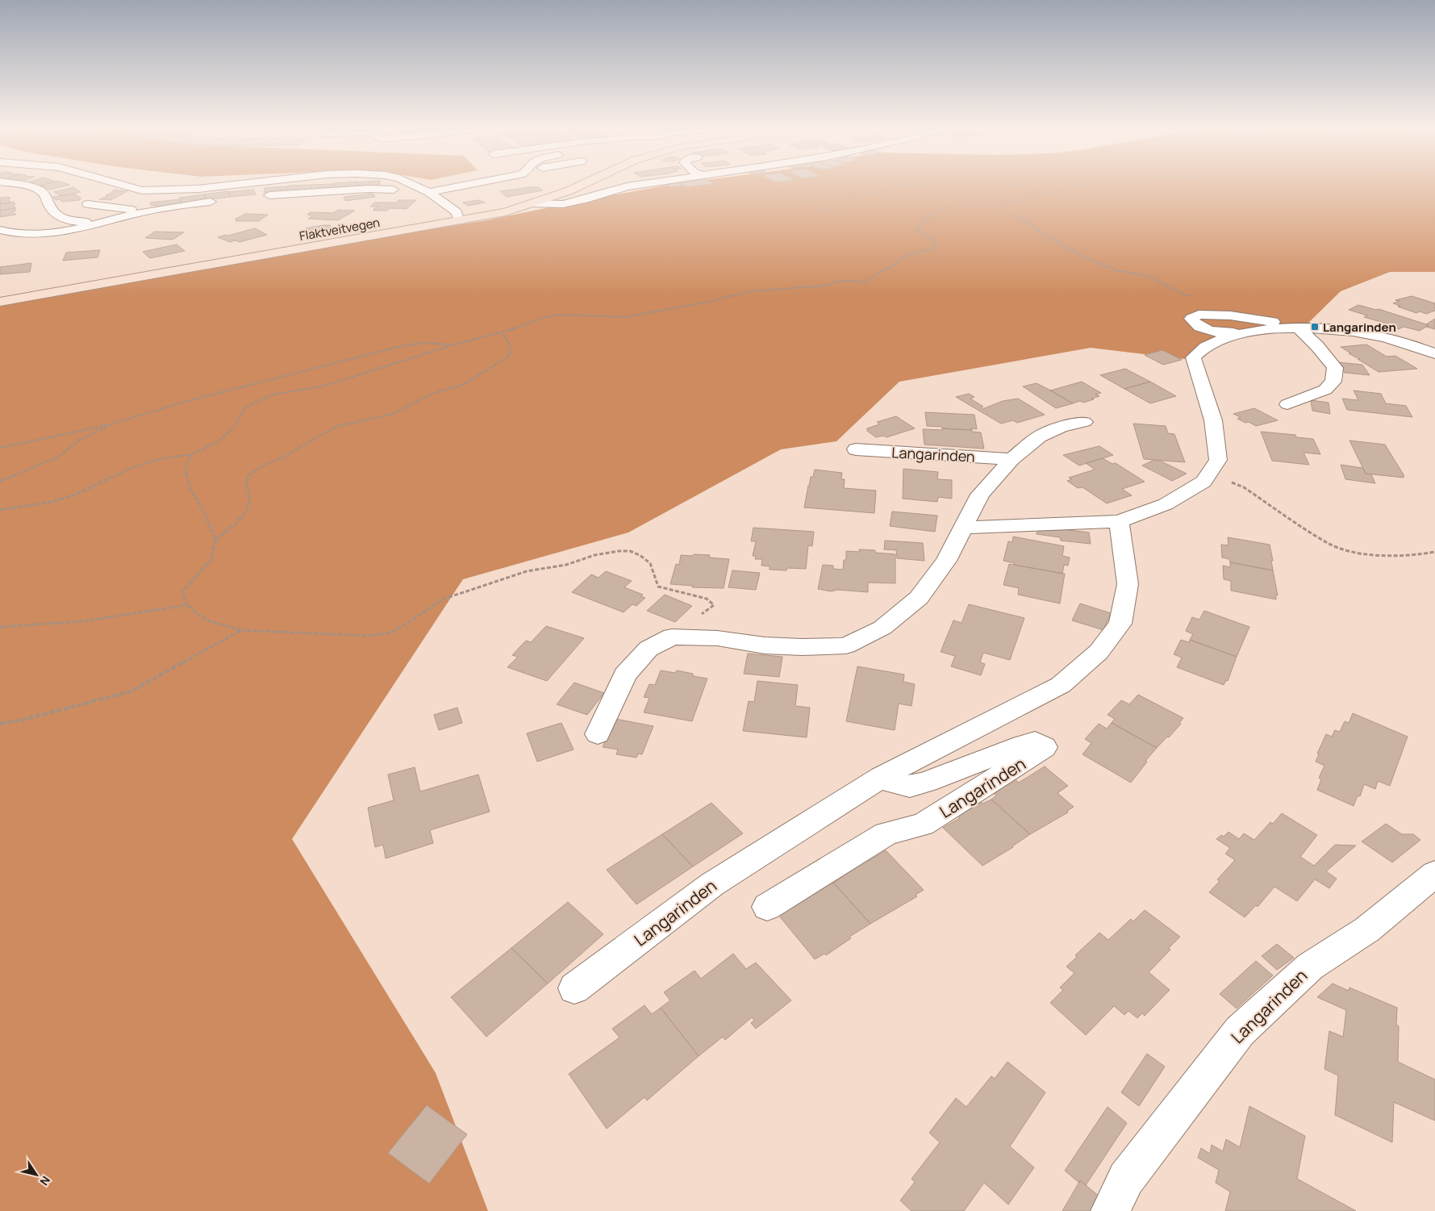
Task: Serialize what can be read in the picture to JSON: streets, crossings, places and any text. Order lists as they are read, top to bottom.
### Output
{
  "streets": {
    "main road": ["Flaktveitvegen"],
    "street": ["Langarinden"]
  },
  "places": {
    "transit": ["Langarinden"]
  },
  "north": "bottom right"
}
